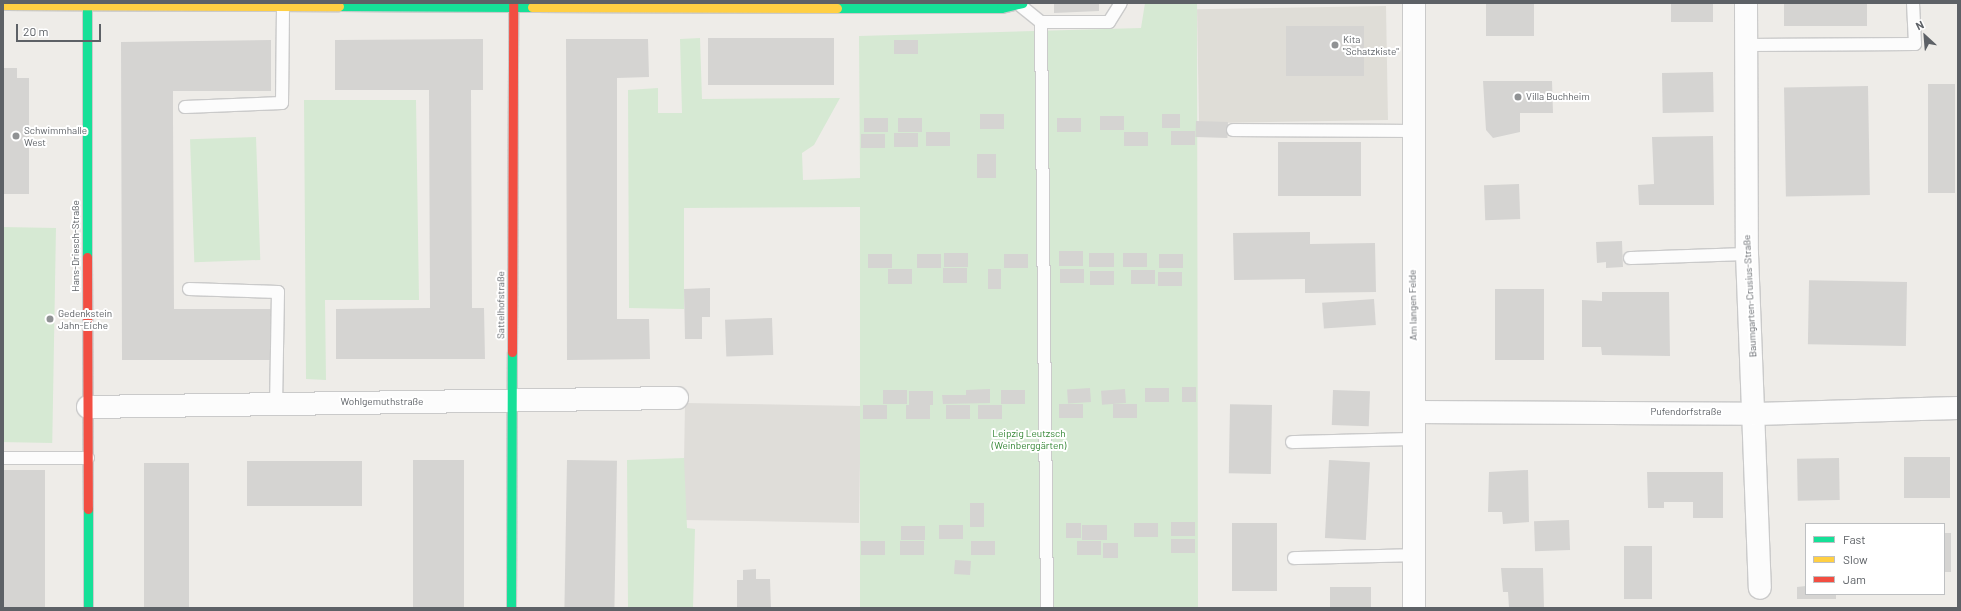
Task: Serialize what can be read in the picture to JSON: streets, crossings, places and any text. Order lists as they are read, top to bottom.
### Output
{
  "streets": {
    "street": [
      "Hans-Driesch-Straße",
      "Baumgarten-Crusius-Straße",
      "Sattelhofstraße",
      "Am langen Felde",
      "Wohlgemuthstraße",
      "Pufendorfstraße"
    ]
  },
  "crossings": [
    ["Hans-Driesch-Straße", "Wohlgemuthstraße"],
    ["Baumgarten-Crusius-Straße", "Pufendorfstraße"],
    ["Sattelhofstraße", "Wohlgemuthstraße"],
    ["Am langen Felde", "Pufendorfstraße"]
  ],
  "parks": ["Leipzig Leutzsch (Weinberggärten)"],
  "places": [
    "Kita \"Schatzkiste\"",
    "Villa Buchheim",
    "Schwimmhalle West",
    "Gedenkstein Jahn-Eiche"
  ],
  "legend": ["Fast", "Slow", "Jam"],
  "scale_bar": "20 m",
  "north": "top left"
}
